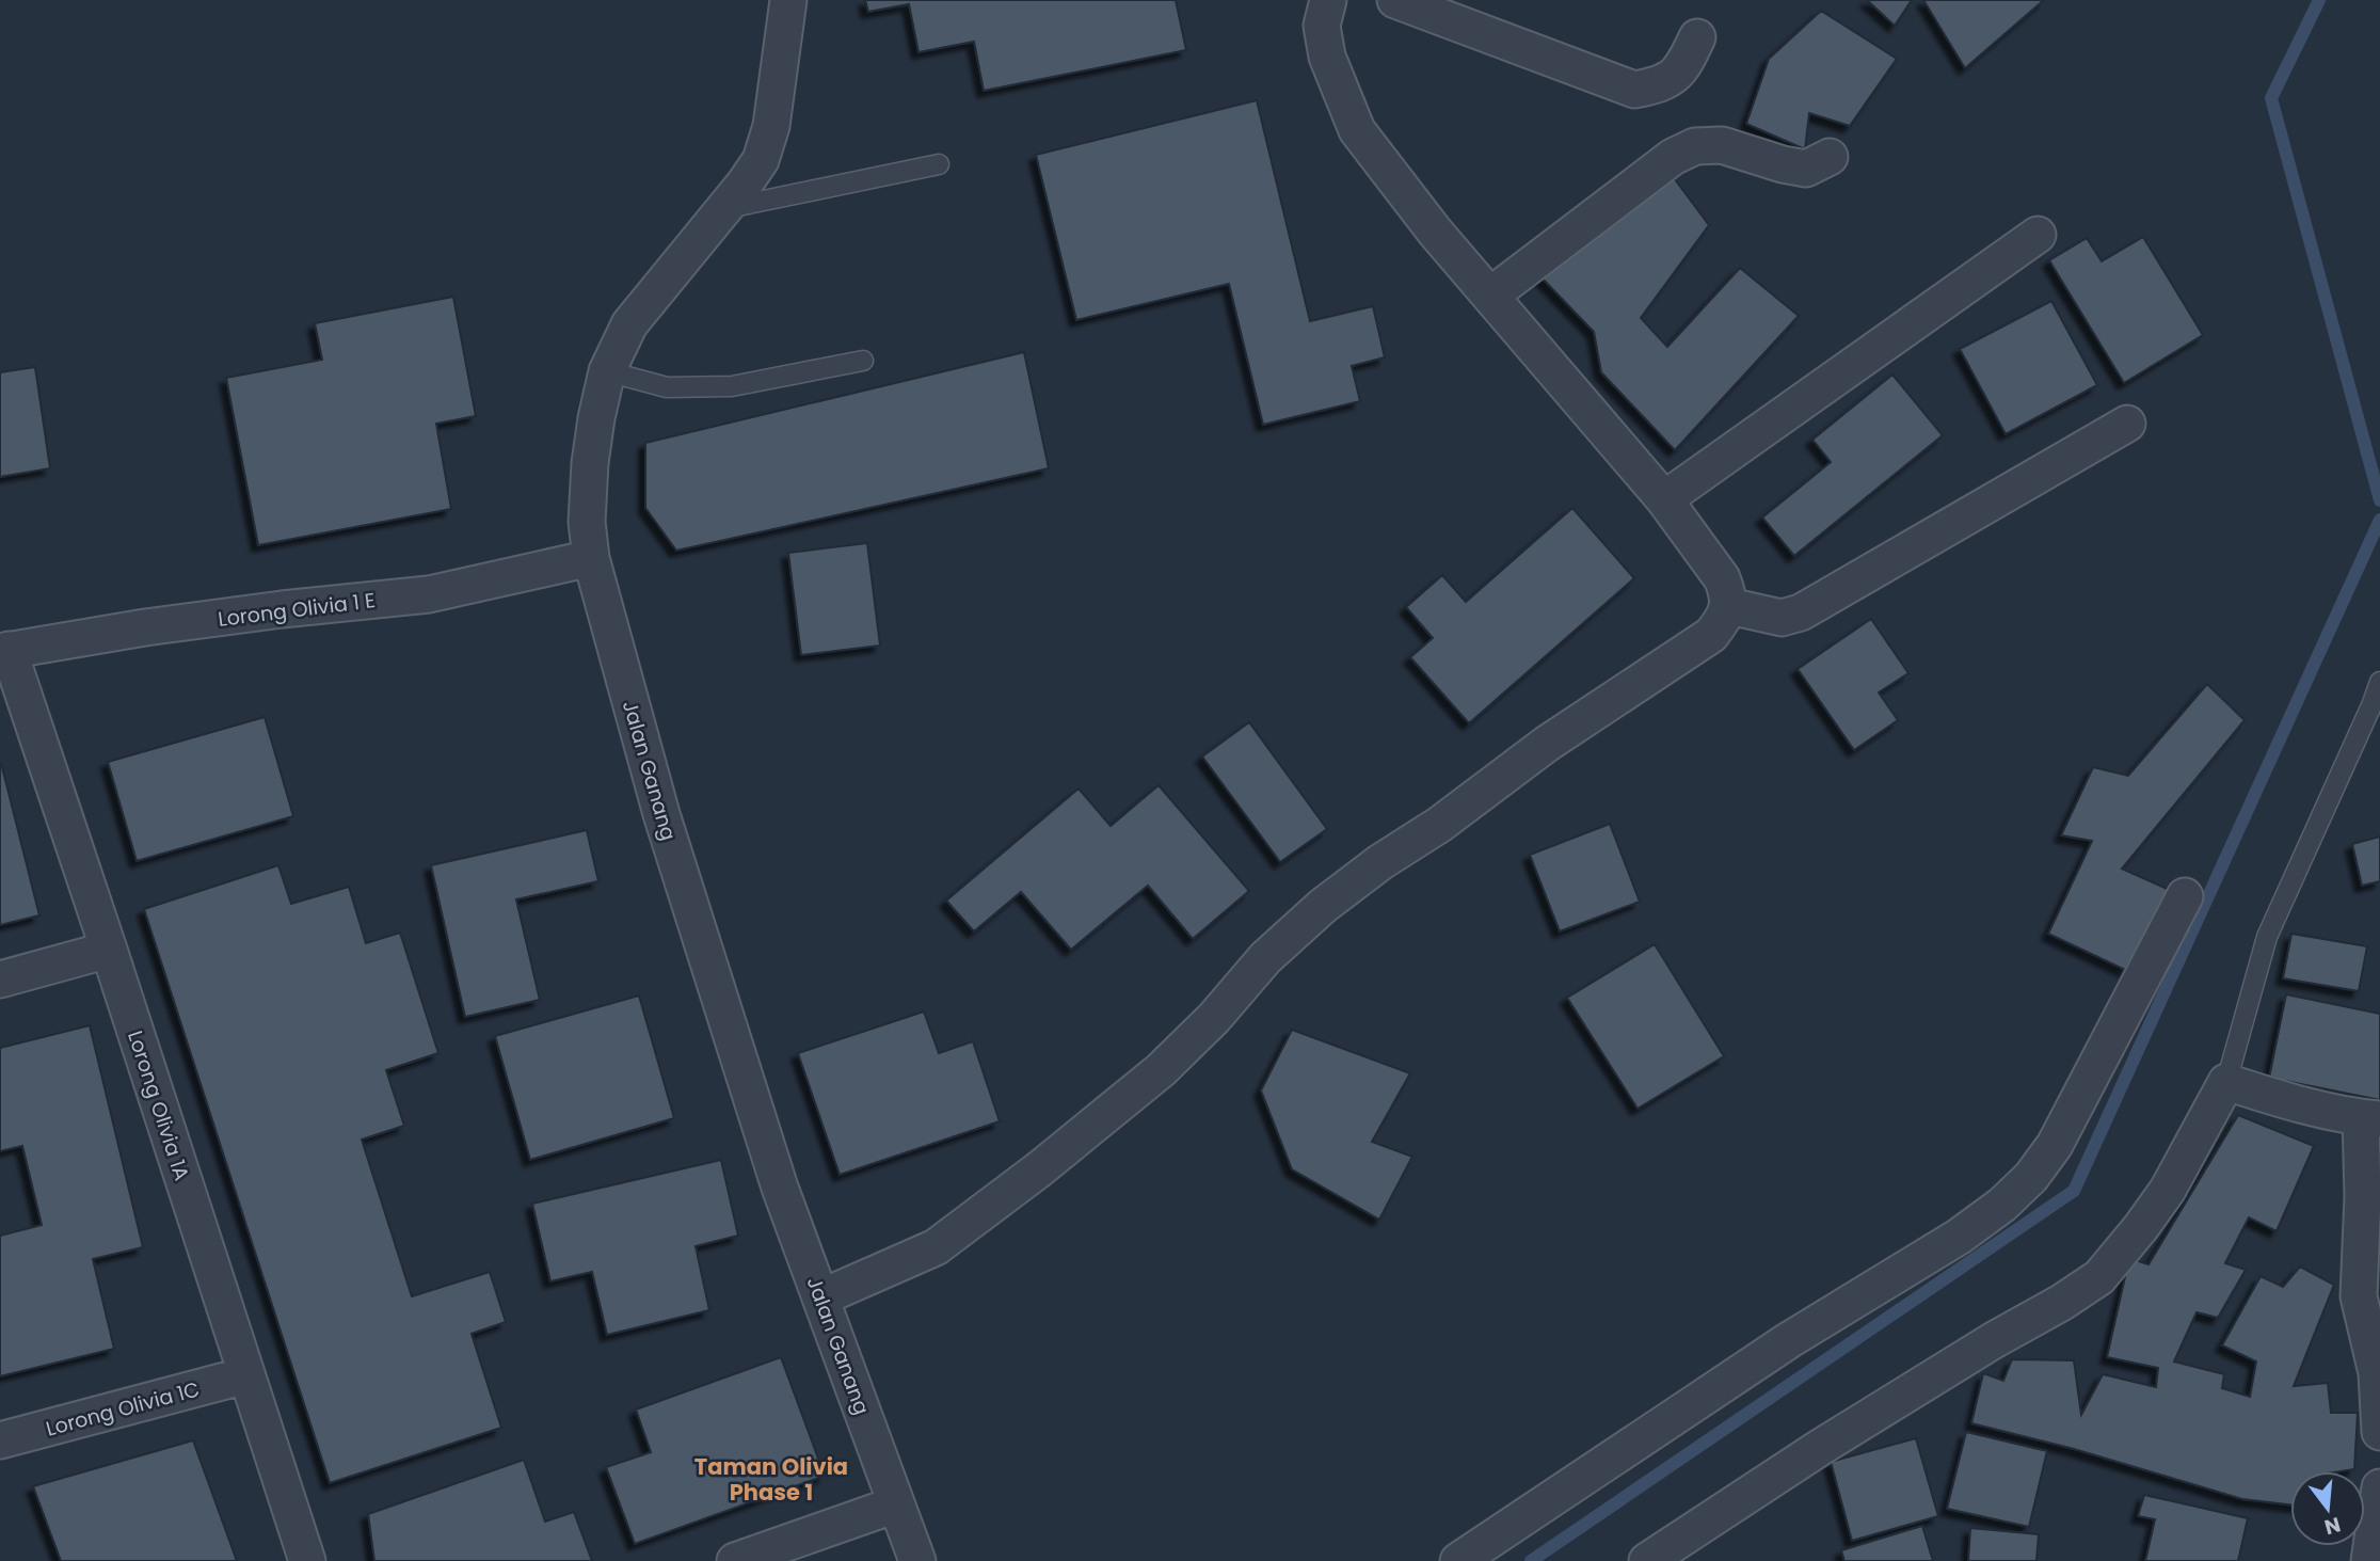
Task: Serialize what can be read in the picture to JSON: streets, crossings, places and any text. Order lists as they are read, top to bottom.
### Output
{
  "streets": {
    "street": [
      "Lorong Olivia 1 E",
      "Jalan Ganang",
      "Lorong Olivia 1A",
      "Lorong Olivia 1C"
    ]
  },
  "crossings": [
    ["Lorong Olivia 1 E", "Jalan Ganang"],
    ["Lorong Olivia 1 E", "Lorong Olivia 1A"],
    ["Lorong Olivia 1A", "Lorong Olivia 1C"]
  ],
  "districts": ["Taman Olivia Phase 1"],
  "north": "bottom"
}
